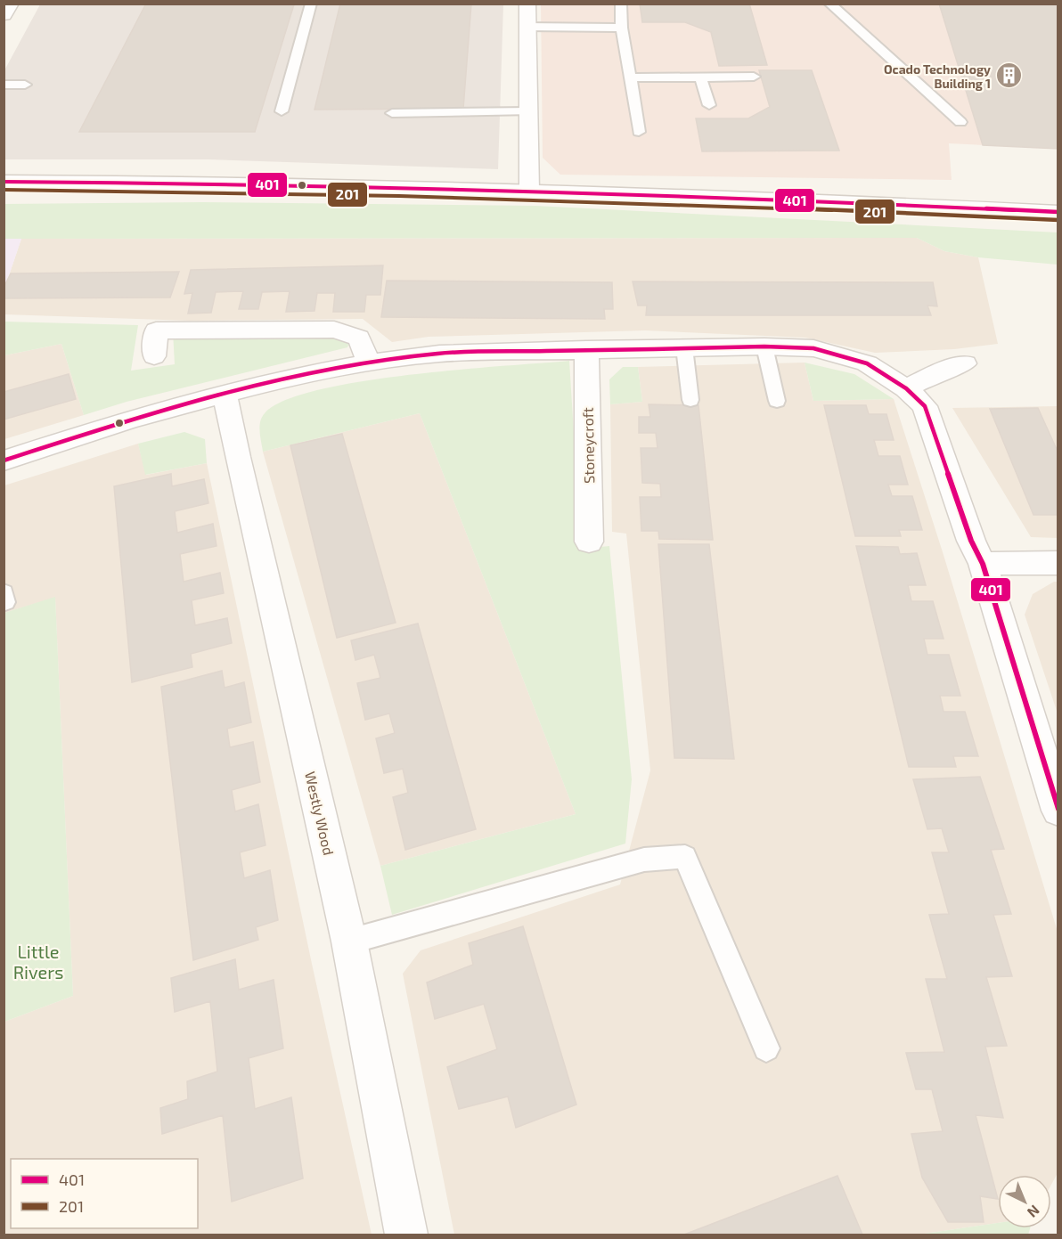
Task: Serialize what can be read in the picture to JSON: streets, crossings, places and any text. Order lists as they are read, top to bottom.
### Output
{
  "streets": {
    "street": ["Stoneycroft", "Westly Wood"]
  },
  "parks": ["Little Rivers"],
  "places": {
    "building": ["Ocado Technology Building 1"]
  },
  "lines": ["transit line 401", "transit line 201"],
  "legend": ["401", "201"],
  "north": "bottom right"
}
